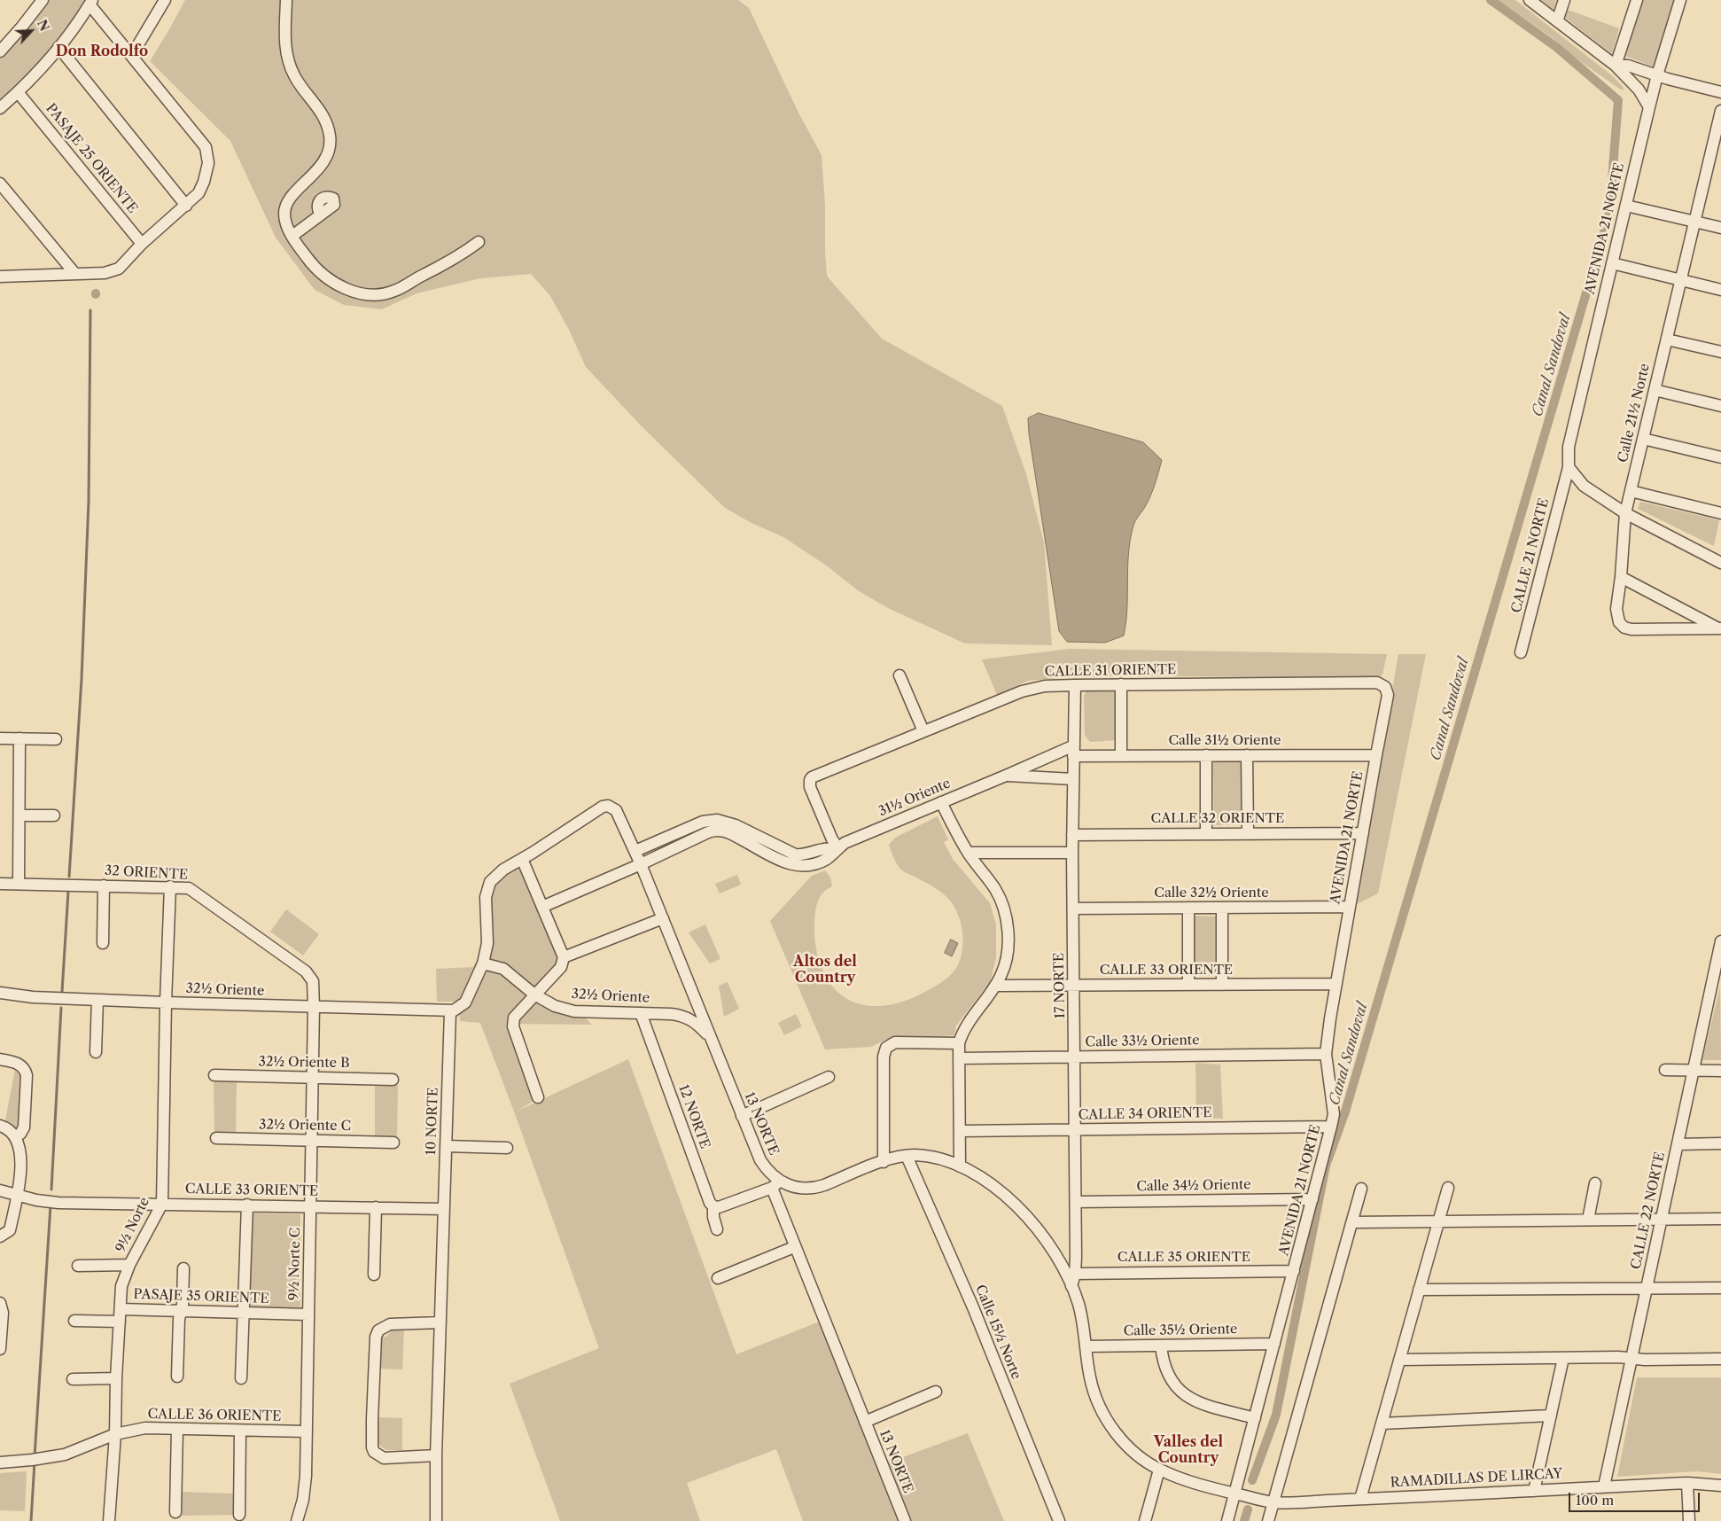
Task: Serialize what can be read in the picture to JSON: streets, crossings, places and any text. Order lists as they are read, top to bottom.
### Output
{
  "streets": {
    "street": [
      "PASAJE 25 ORIENTE",
      "AVENIDA 21 NORTE",
      "Calle 21½ Norte",
      "CALLE 21 NORTE",
      "CALLE 31 ORIENTE",
      "Calle 31½ Oriente",
      "31½ Oriente",
      "CALLE 32 ORIENTE",
      "32 ORIENTE",
      "Calle 32½ Oriente",
      "CALLE 33 ORIENTE",
      "17 NORTE",
      "32½ Oriente",
      "Calle 33½ Oriente",
      "32½ Oriente B",
      "CALLE 34 ORIENTE",
      "12 NORTE",
      "10 NORTE",
      "13 NORTE",
      "32½ Oriente C",
      "Calle 34½ Oriente",
      "CALLE 22 NORTE",
      "9½ Norte",
      "CALLE 35 ORIENTE",
      "9½ Norte C",
      "PASAJE 35 ORIENTE",
      "Calle 35½ Oriente",
      "Calle 15½ Norte",
      "CALLE 36 ORIENTE",
      "RAMADILLAS DE LIRCAY"
    ]
  },
  "crossings": [
    ["AVENIDA 21 NORTE", "CALLE 21 NORTE"],
    ["AVENIDA 21 NORTE", "CALLE 31 ORIENTE"],
    ["AVENIDA 21 NORTE", "Calle 31½ Oriente"],
    ["AVENIDA 21 NORTE", "CALLE 32 ORIENTE"],
    ["AVENIDA 21 NORTE", "Calle 32½ Oriente"],
    ["AVENIDA 21 NORTE", "CALLE 33 ORIENTE"],
    ["AVENIDA 21 NORTE", "Calle 33½ Oriente"],
    ["AVENIDA 21 NORTE", "CALLE 34 ORIENTE"],
    ["AVENIDA 21 NORTE", "Calle 34½ Oriente"],
    ["AVENIDA 21 NORTE", "CALLE 35 ORIENTE"],
    ["AVENIDA 21 NORTE", "Calle 35½ Oriente"],
    ["AVENIDA 21 NORTE", "RAMADILLAS DE LIRCAY"],
    ["CALLE 31 ORIENTE", "31½ Oriente"],
    ["CALLE 31 ORIENTE", "17 NORTE"],
    ["Calle 31½ Oriente", "31½ Oriente"],
    ["Calle 31½ Oriente", "17 NORTE"],
    ["31½ Oriente", "17 NORTE"],
    ["CALLE 32 ORIENTE", "17 NORTE"],
    ["32 ORIENTE", "32½ Oriente"],
    ["32 ORIENTE", "9½ Norte"],
    ["32 ORIENTE", "9½ Norte C"],
    ["Calle 32½ Oriente", "17 NORTE"],
    ["CALLE 33 ORIENTE", "17 NORTE"],
    ["CALLE 33 ORIENTE", "10 NORTE"],
    ["CALLE 33 ORIENTE", "9½ Norte"],
    ["CALLE 33 ORIENTE", "9½ Norte C"],
    ["17 NORTE", "Calle 33½ Oriente"],
    ["17 NORTE", "CALLE 34 ORIENTE"],
    ["17 NORTE", "Calle 34½ Oriente"],
    ["17 NORTE", "CALLE 35 ORIENTE"],
    ["17 NORTE", "RAMADILLAS DE LIRCAY"],
    ["32½ Oriente", "12 NORTE"],
    ["32½ Oriente", "10 NORTE"],
    ["32½ Oriente", "13 NORTE"],
    ["32½ Oriente", "9½ Norte"],
    ["32½ Oriente", "9½ Norte C"],
    ["32½ Oriente B", "9½ Norte C"],
    ["13 NORTE", "RAMADILLAS DE LIRCAY"],
    ["32½ Oriente C", "9½ Norte C"],
    ["CALLE 22 NORTE", "RAMADILLAS DE LIRCAY"],
    ["9½ Norte", "PASAJE 35 ORIENTE"],
    ["9½ Norte", "CALLE 36 ORIENTE"],
    ["9½ Norte C", "PASAJE 35 ORIENTE"],
    ["9½ Norte C", "CALLE 36 ORIENTE"],
    ["Calle 35½ Oriente", "RAMADILLAS DE LIRCAY"],
    ["Calle 15½ Norte", "RAMADILLAS DE LIRCAY"]
  ],
  "districts": ["Don Rodolfo", "Altos del Country", "Valles del Country"],
  "water": ["Canal Sandoval"],
  "scale_bar": "100 m",
  "north": "top right"
}
